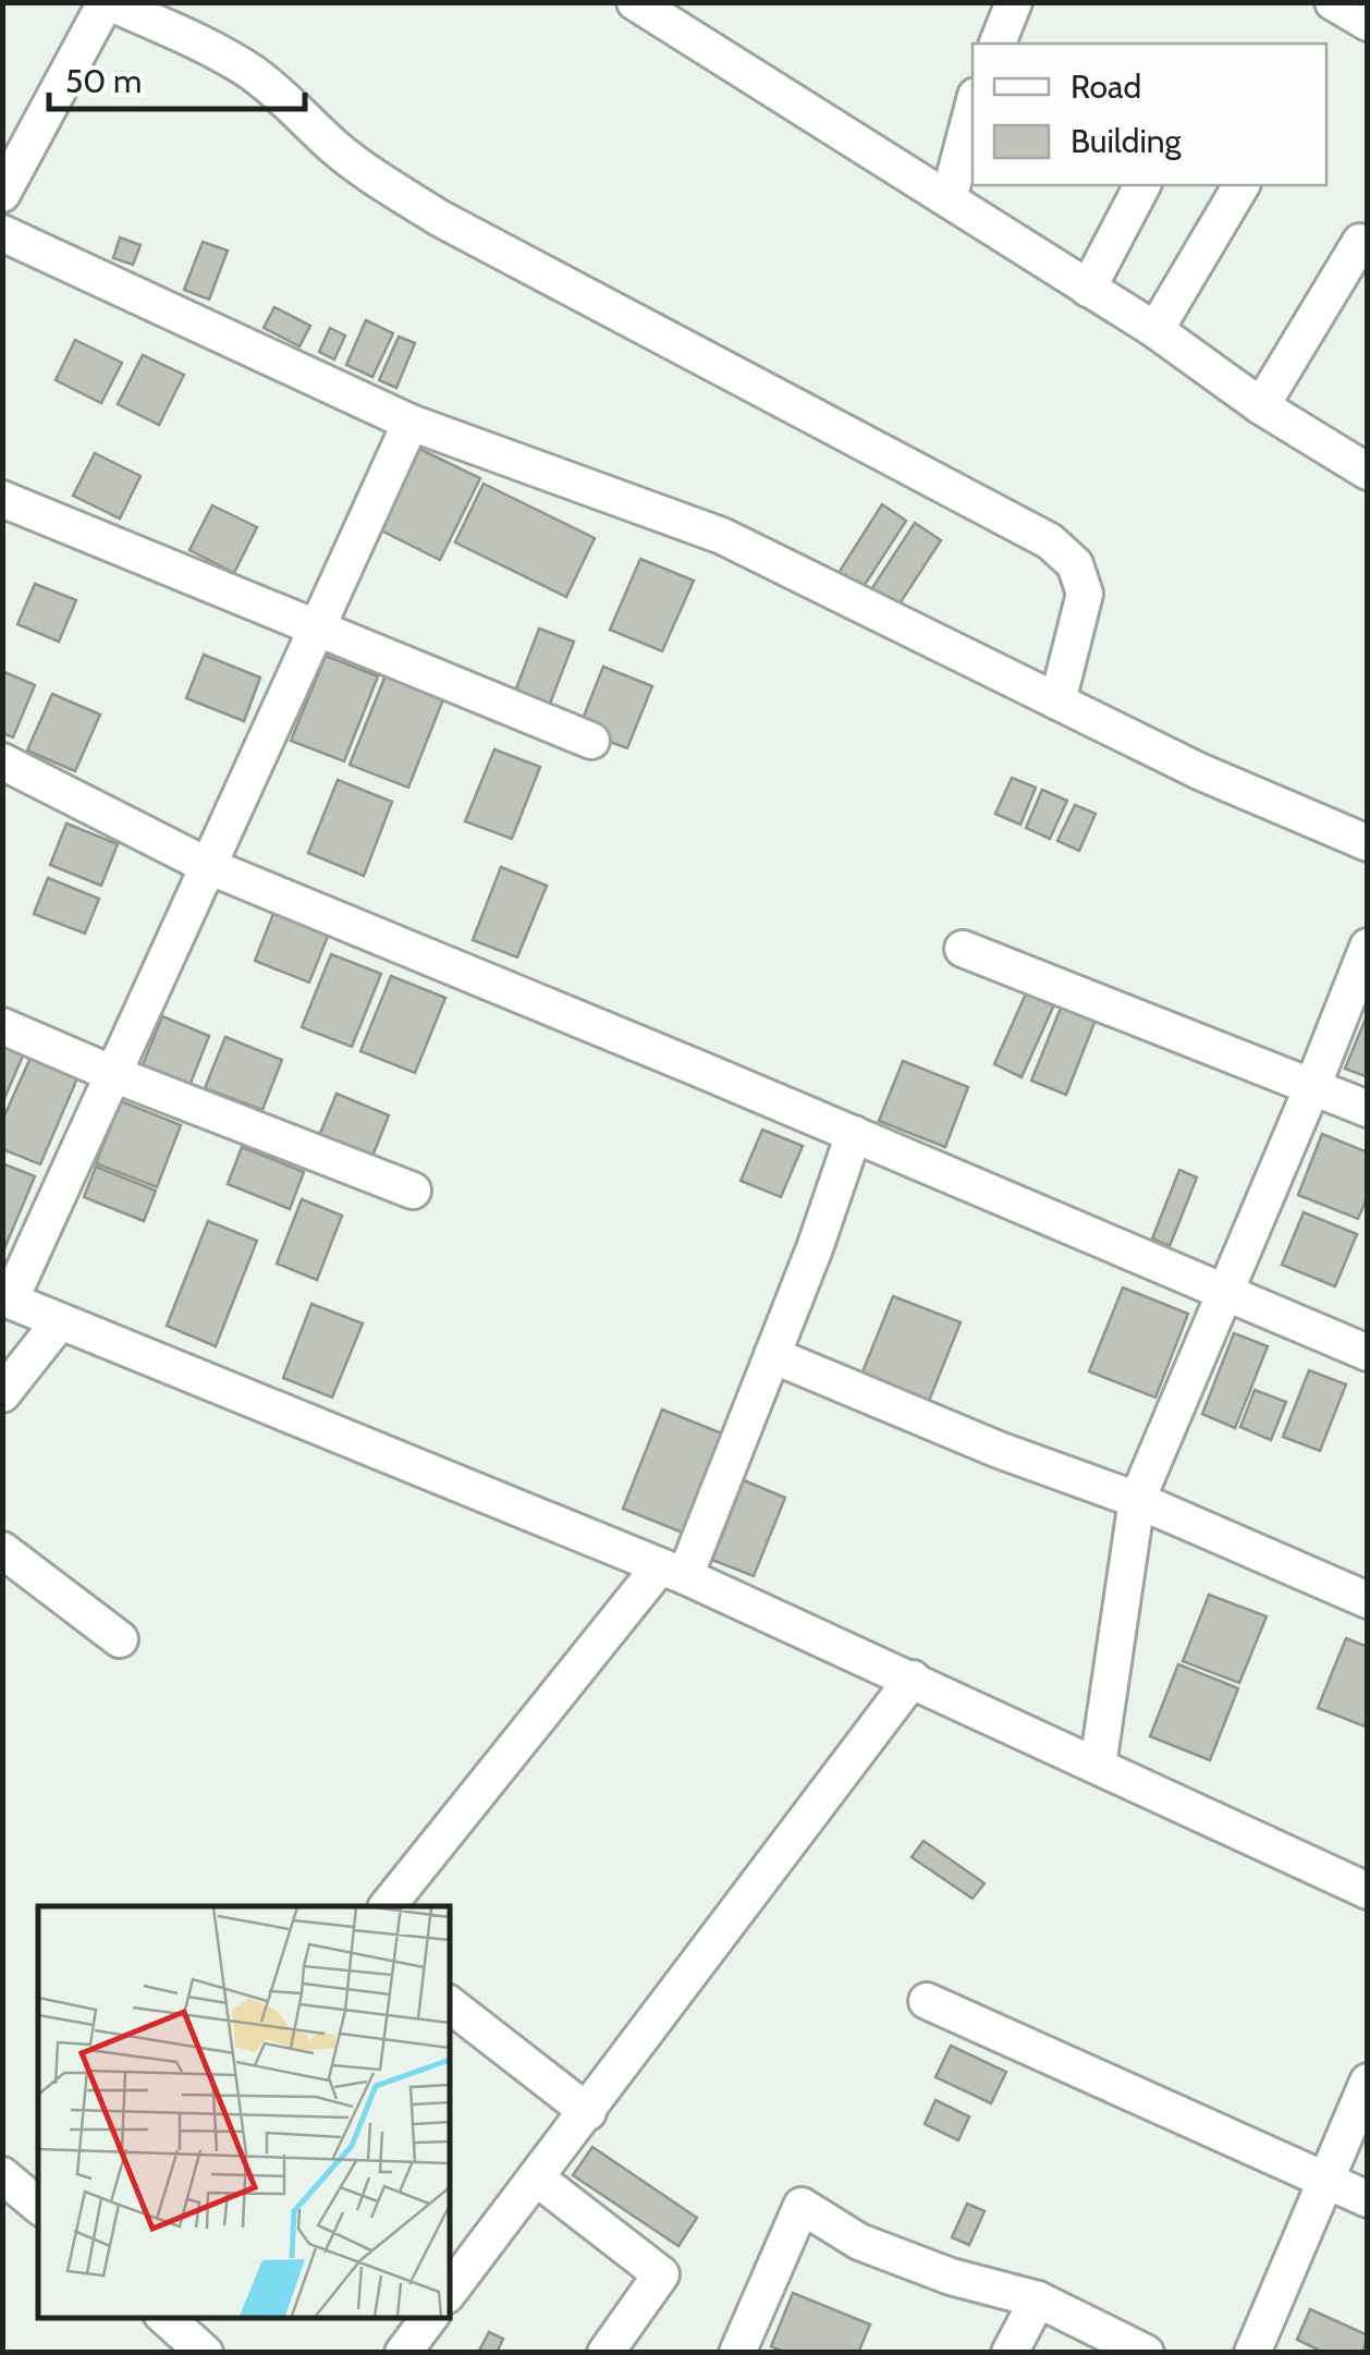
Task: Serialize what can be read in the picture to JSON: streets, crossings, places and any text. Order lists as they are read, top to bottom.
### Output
{
  "legend": ["Road", "Building"],
  "scale_bar": "50 m"
}
